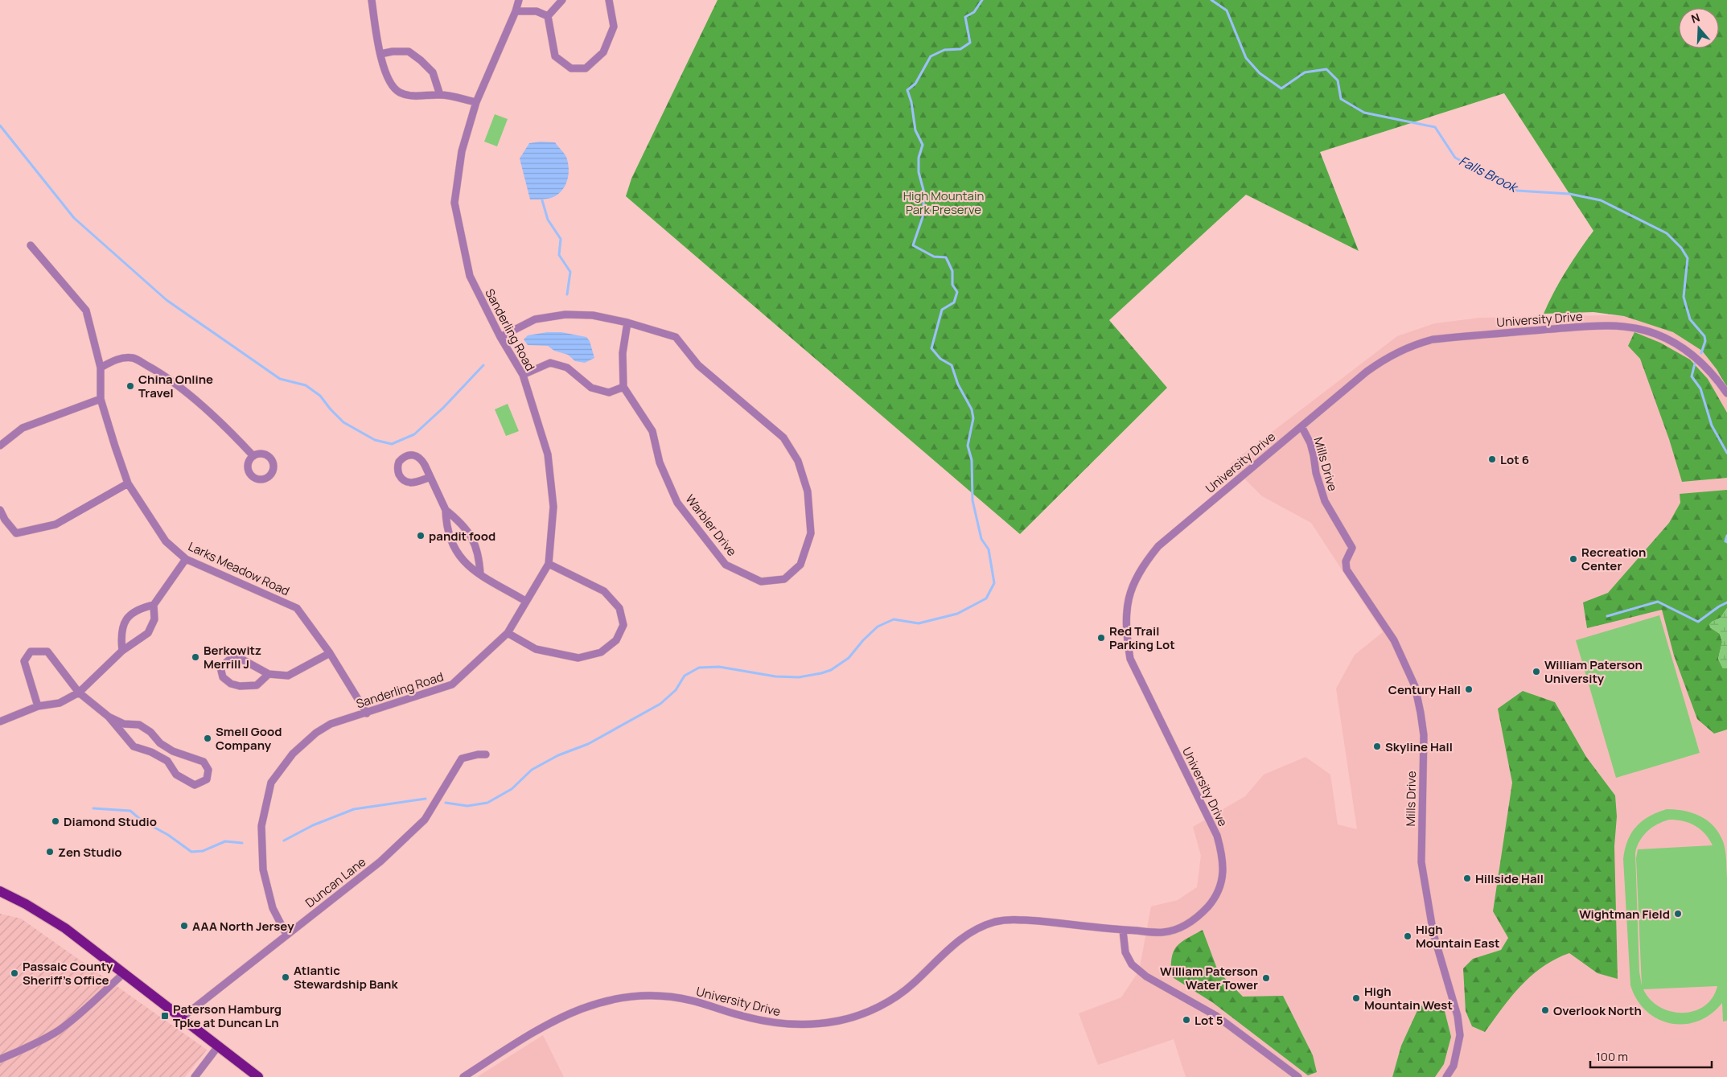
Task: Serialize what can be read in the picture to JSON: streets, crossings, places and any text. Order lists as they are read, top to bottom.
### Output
{
  "streets": {
    "street": [
      "University Drive",
      "Sanderling Road",
      "Mills Drive",
      "Warbler Drive",
      "Larks Meadow Road",
      "Duncan Lane"
    ]
  },
  "crossings": [
    ["University Drive", "Mills Drive"],
    ["Sanderling Road", "Warbler Drive"],
    ["Sanderling Road", "Larks Meadow Road"],
    ["Sanderling Road", "Duncan Lane"]
  ],
  "water": ["Falls Brook"],
  "parks": ["High Mountain Park Preserve"],
  "places": {
    "other": [
      "China Online Travel",
      "Lot 6",
      "pandit food",
      "Recreation Center",
      "Red Trail Parking Lot",
      "Berkowitz Merrill J",
      "William Paterson University",
      "Century Hall",
      "Smell Good Company",
      "Skyline Hall",
      "Diamond Studio",
      "Zen Studio",
      "Hillside Hall",
      "Wightman Field",
      "AAA North Jersey",
      "High Mountain East",
      "Passaic County Sheriff's Office",
      "Atlantic Stewardship Bank",
      "William Paterson Water Tower",
      "High Mountain West",
      "Overlook North",
      "Lot 5"
    ],
    "transit": ["Paterson Hamburg Tpke at Duncan Ln"]
  },
  "scale_bar": "100 m",
  "north": "top"
}
